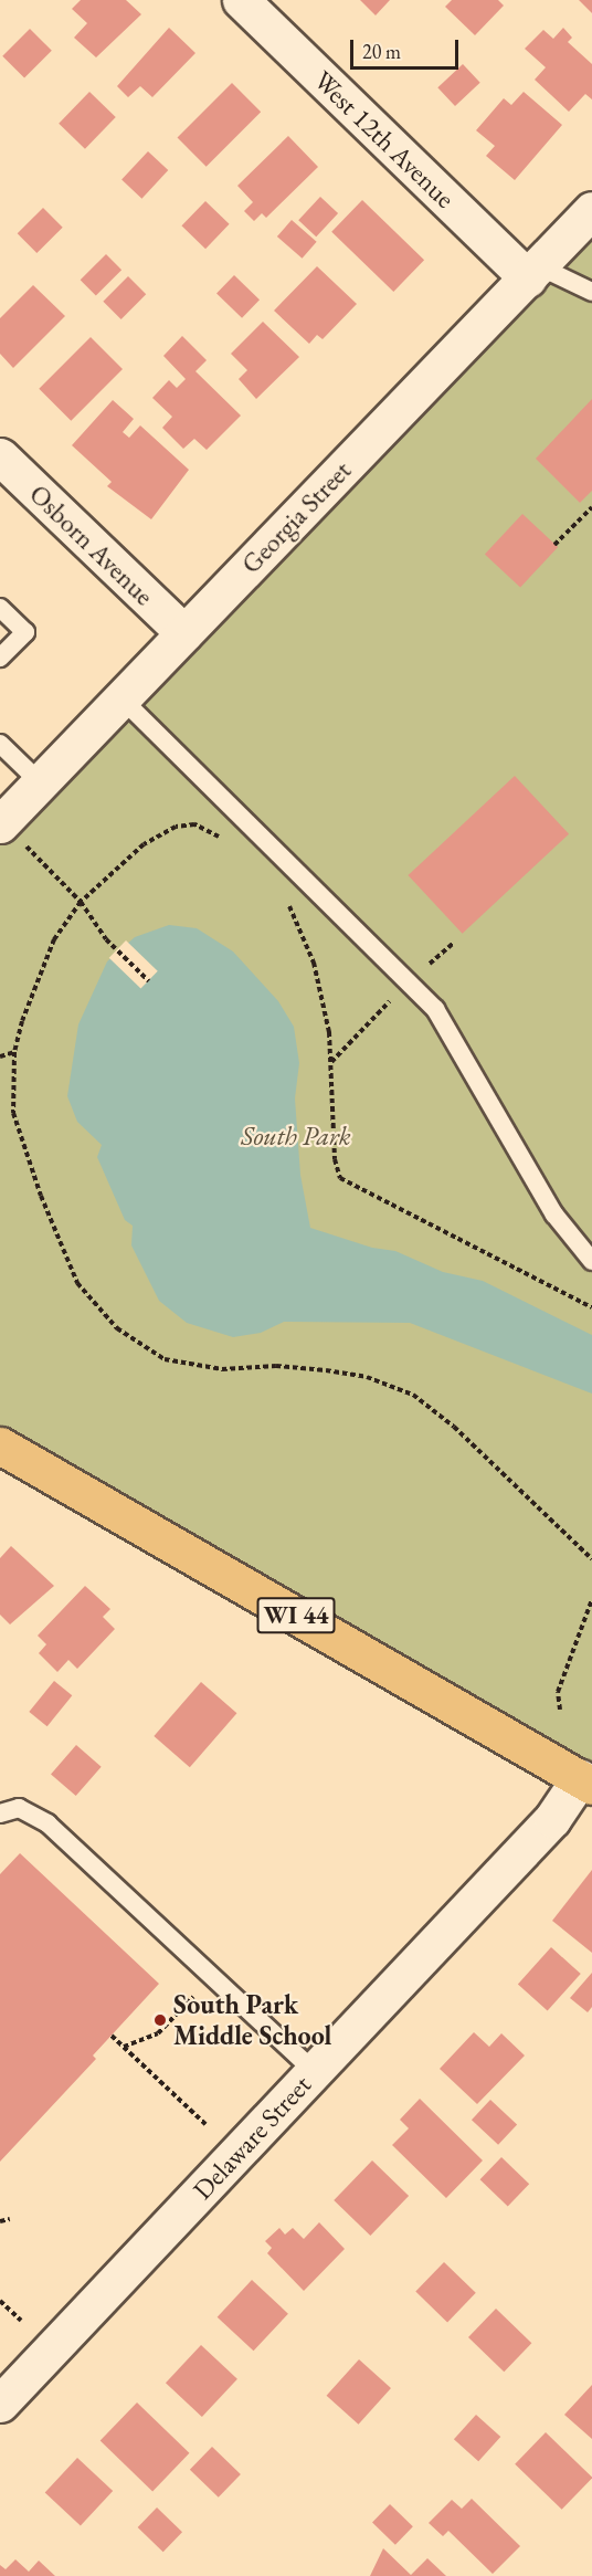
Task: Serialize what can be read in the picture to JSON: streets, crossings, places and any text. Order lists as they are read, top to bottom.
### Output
{
  "streets": {
    "main road": ["WI 44"],
    "street": [
      "West 12th Avenue",
      "Georgia Street",
      "Osborn Avenue",
      "Delaware Street"
    ]
  },
  "crossings": [
    ["West 12th Avenue", "Georgia Street"],
    ["Georgia Street", "Osborn Avenue"],
    ["WI 44", "Delaware Street"]
  ],
  "parks": ["South Park"],
  "places": ["South Park Middle School"],
  "scale_bar": "20 m"
}
